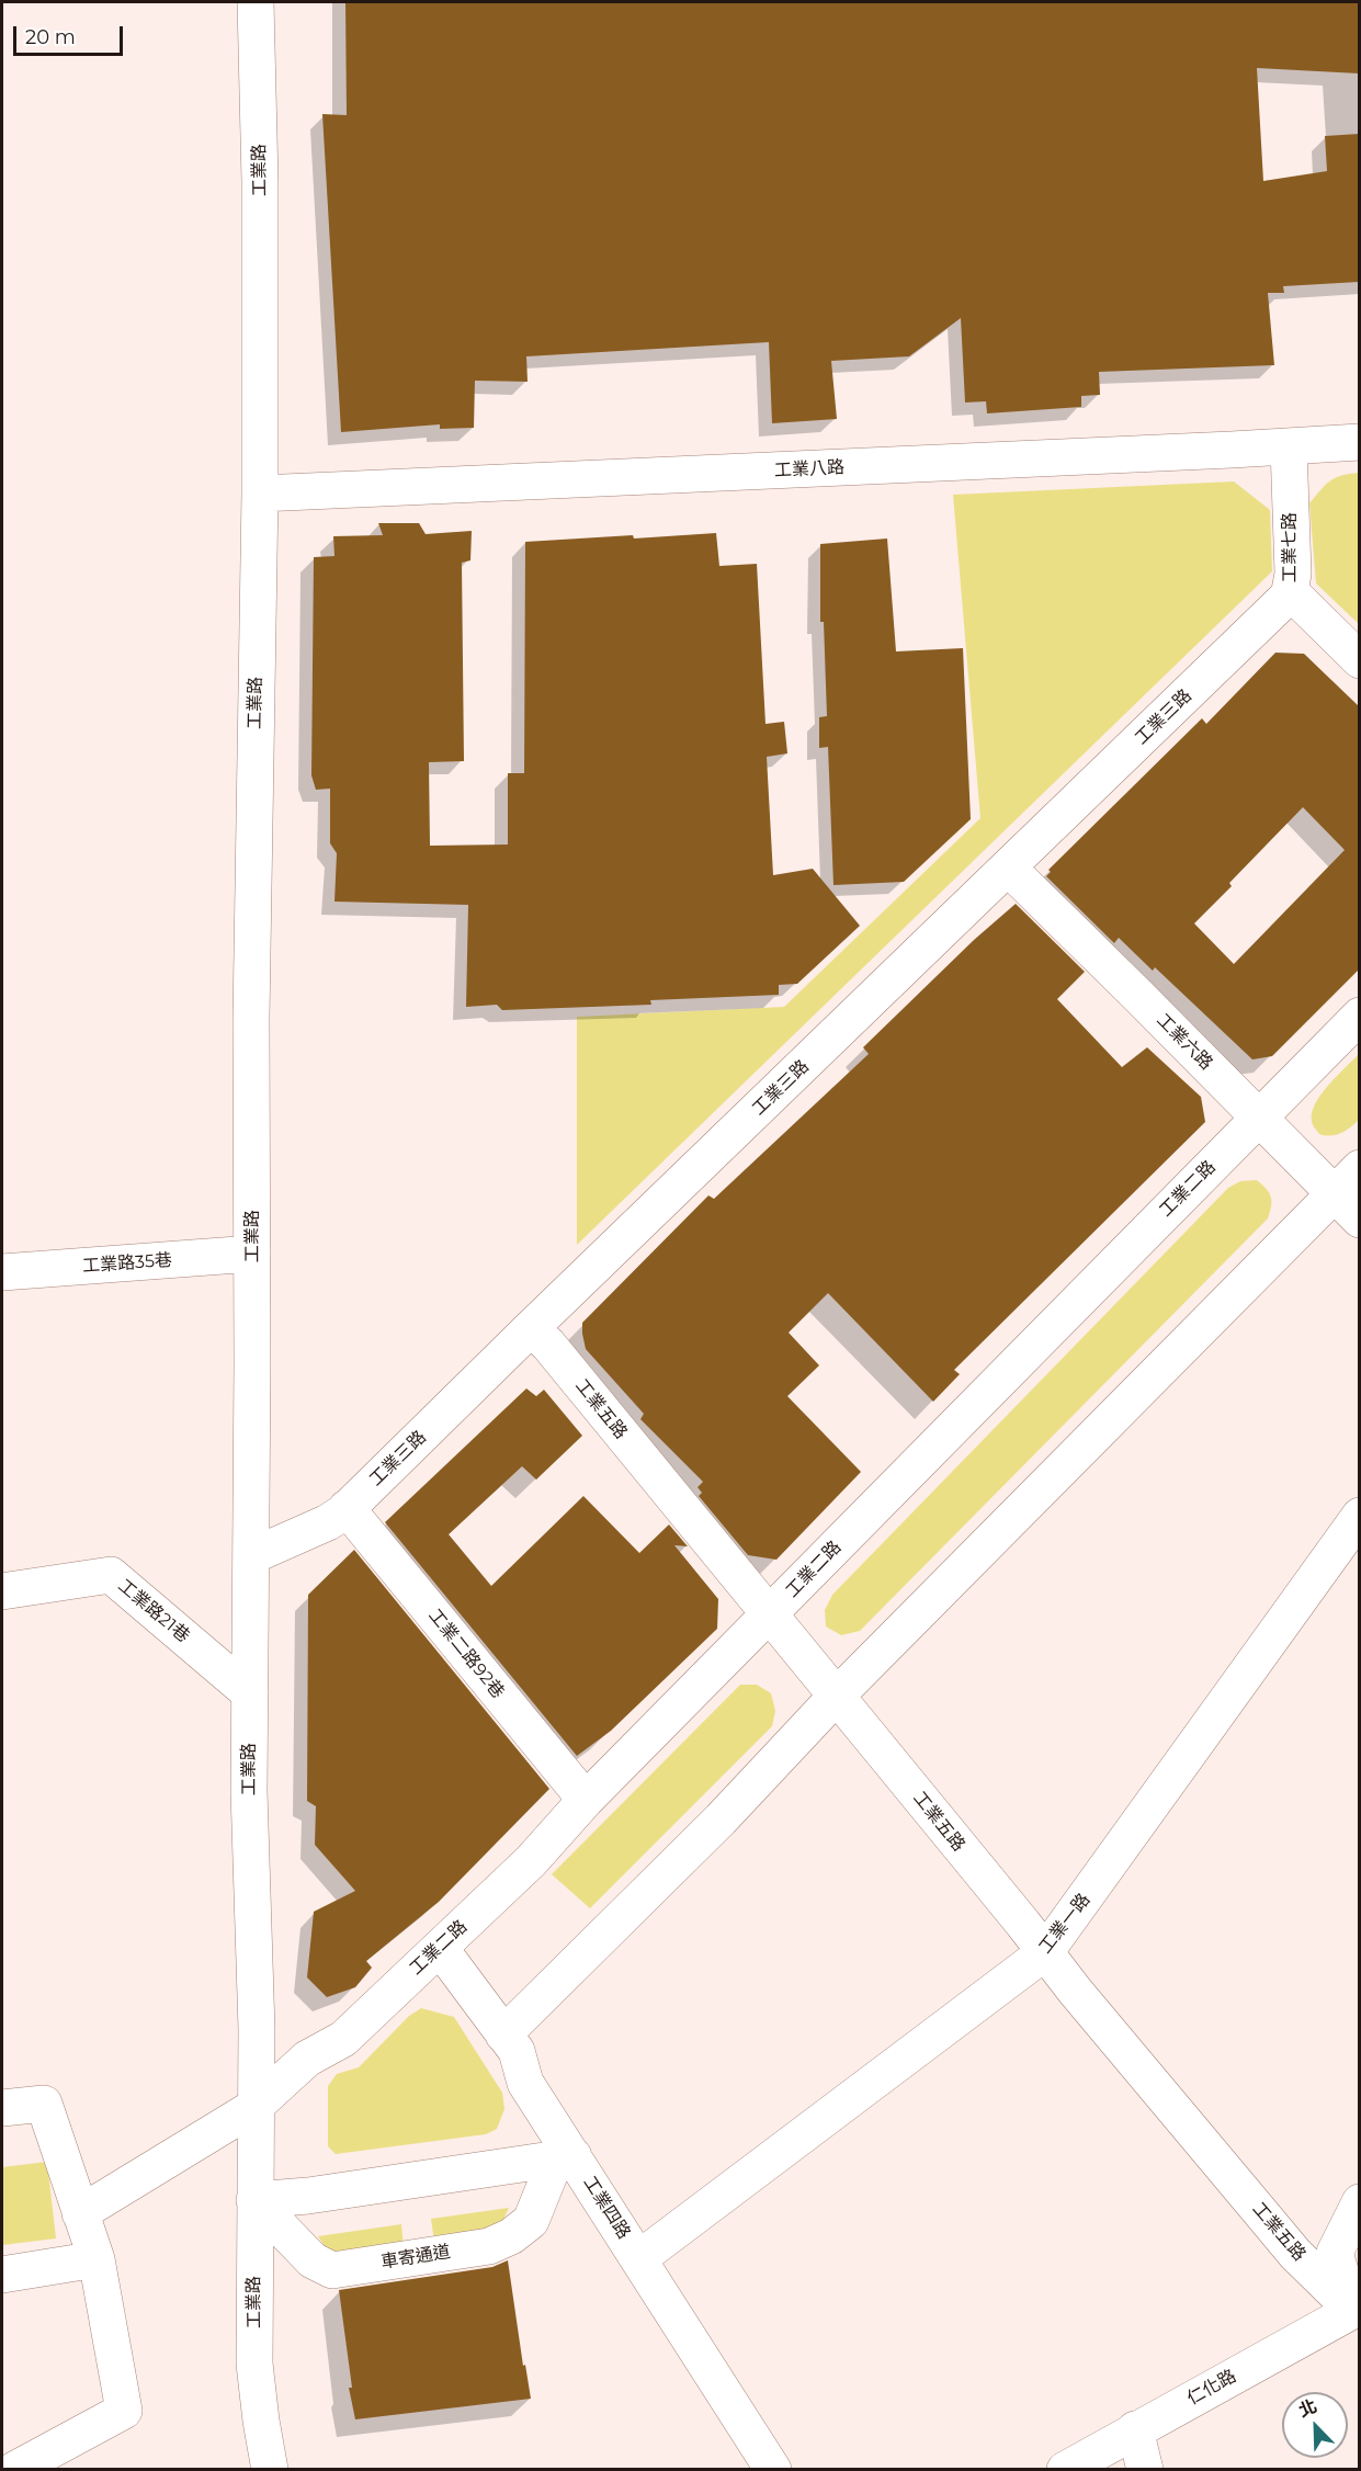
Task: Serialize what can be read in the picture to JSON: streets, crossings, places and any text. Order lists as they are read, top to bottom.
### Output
{
  "streets": {
    "street": [
      "工業路",
      "工業八路",
      "工業七路",
      "工業三路",
      "工業六路",
      "工業二路",
      "工業路35巷",
      "工業五路",
      "工業路21巷",
      "工業二路92巷",
      "工業一路",
      "工業四路",
      "車寄通道",
      "仁化路"
    ]
  },
  "crossings": [
    ["工業路", "工業八路"],
    ["工業路", "工業三路"],
    ["工業路", "工業二路"],
    ["工業路", "工業路35巷"],
    ["工業路", "工業路21巷"],
    ["工業路", "車寄通道"],
    ["工業八路", "工業七路"],
    ["工業七路", "工業三路"],
    ["工業三路", "工業六路"],
    ["工業三路", "工業五路"],
    ["工業三路", "工業二路92巷"],
    ["工業六路", "工業二路"],
    ["工業二路", "工業五路"],
    ["工業二路", "工業二路92巷"],
    ["工業二路", "工業四路"],
    ["工業五路", "工業一路"],
    ["工業五路", "仁化路"],
    ["工業一路", "工業四路"],
    ["工業四路", "車寄通道"]
  ],
  "scale_bar": "20 m",
  "north": "top left"
}
